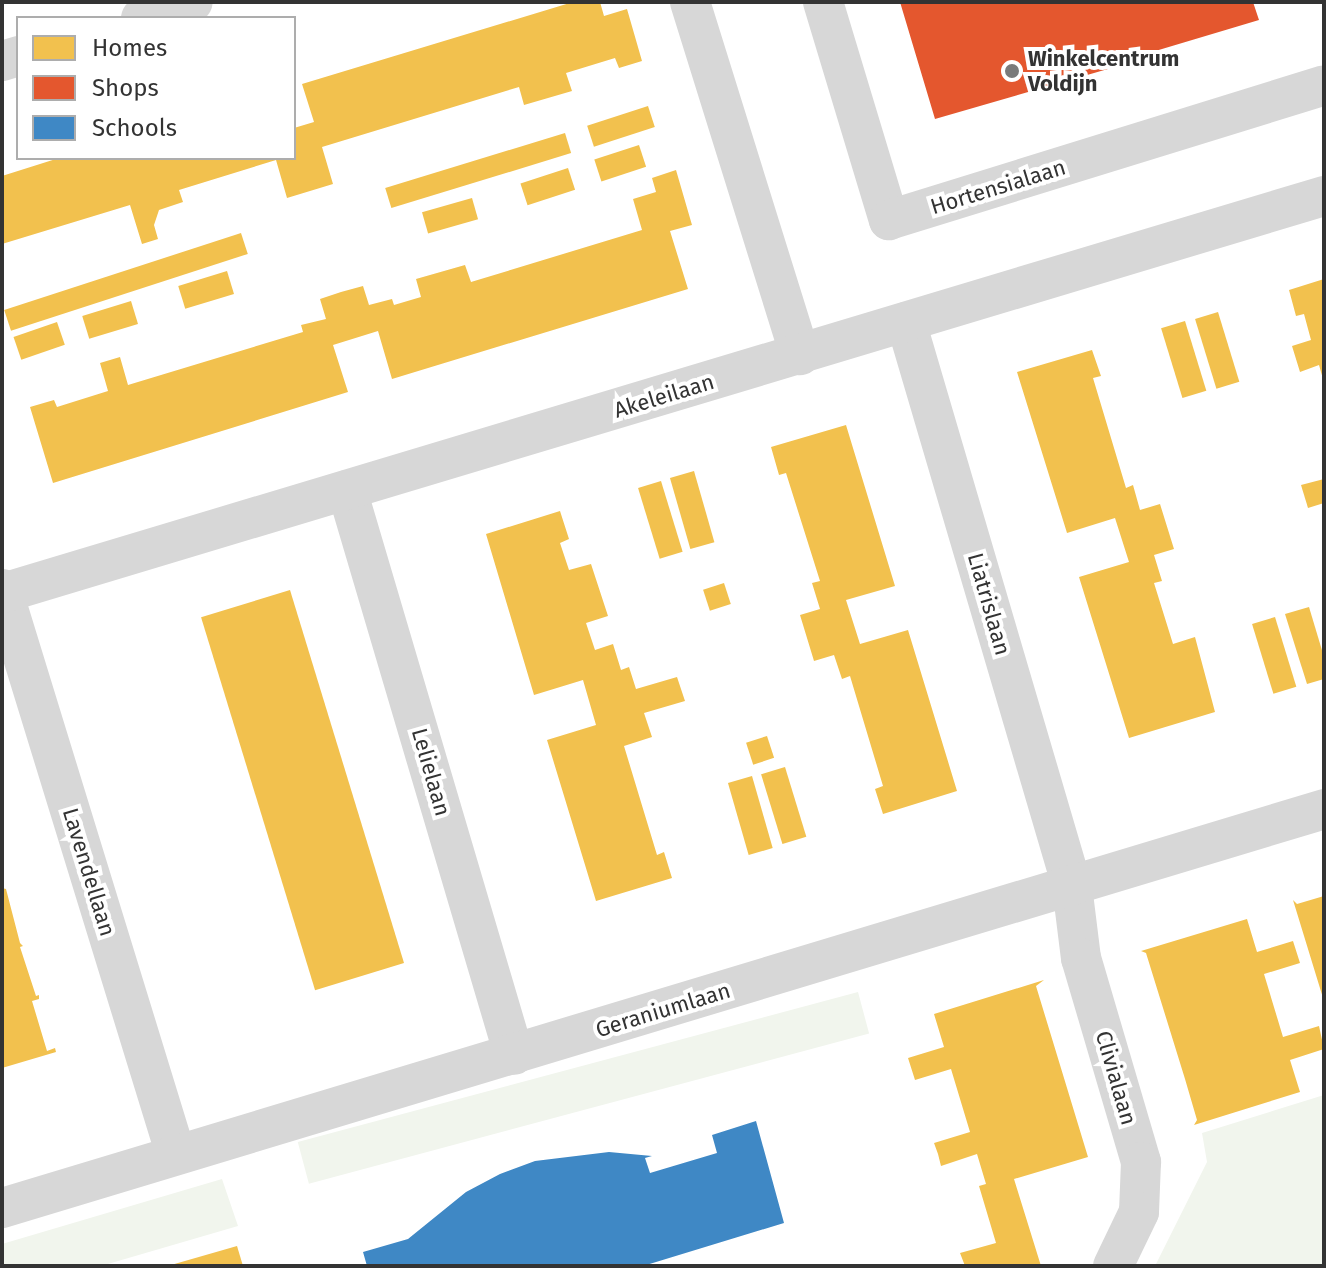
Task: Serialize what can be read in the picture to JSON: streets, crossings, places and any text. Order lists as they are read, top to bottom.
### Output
{
  "streets": {
    "street": [
      "Hortensialaan",
      "Akeleilaan",
      "Liatrislaan",
      "Lelielaan",
      "Lavendellaan",
      "Geraniumlaan",
      "Clivialaan"
    ]
  },
  "crossings": [
    ["Akeleilaan", "Liatrislaan"],
    ["Akeleilaan", "Lelielaan"],
    ["Akeleilaan", "Lavendellaan"],
    ["Liatrislaan", "Geraniumlaan"],
    ["Liatrislaan", "Clivialaan"],
    ["Lelielaan", "Geraniumlaan"],
    ["Lavendellaan", "Geraniumlaan"],
    ["Geraniumlaan", "Clivialaan"]
  ],
  "places": ["Winkelcentrum Voldijn"],
  "legend": ["Homes", "Shops", "Schools"]
}
